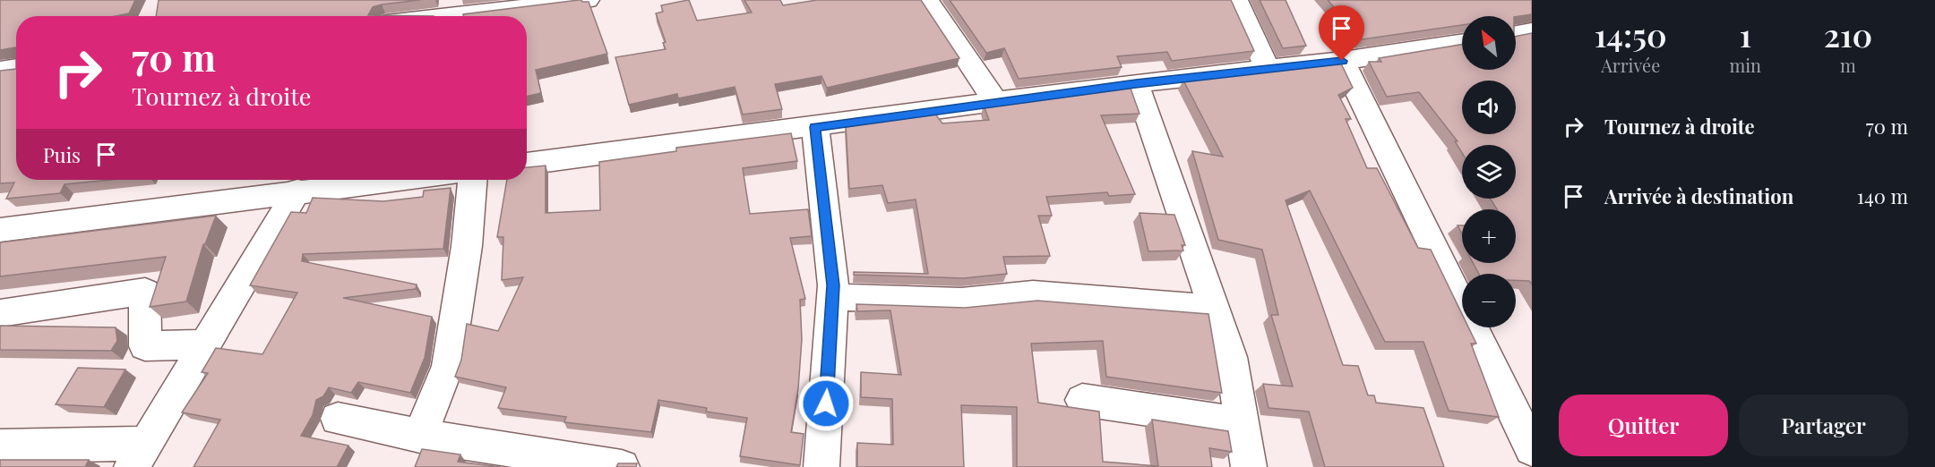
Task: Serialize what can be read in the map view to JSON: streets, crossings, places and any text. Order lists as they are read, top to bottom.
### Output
{
  "north": "top left",
  "page": {
    "eta": [
      "14:50",
      "Arrivée",
      "1",
      "min",
      "210",
      "m"
    ],
    "map_buttons": ["+", "−"],
    "turn": ["70 m", "Tournez à droite"],
    "list": [
      {
        "name": "Tournez à droite",
        "value": "70 m"
      },
      {
        "name": "Arrivée à destination",
        "value": "140 m"
      }
    ],
    "then": "Puis",
    "buttons": ["Quitter", "Partager"]
  }
}
